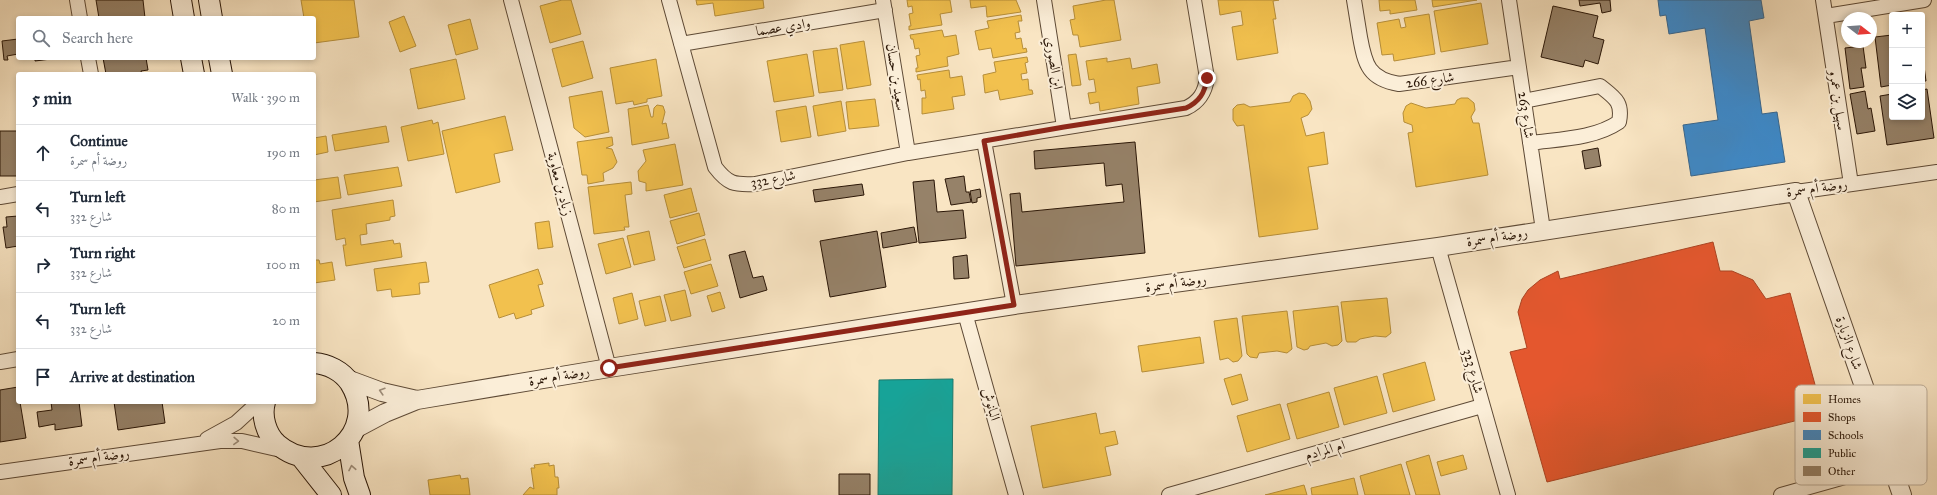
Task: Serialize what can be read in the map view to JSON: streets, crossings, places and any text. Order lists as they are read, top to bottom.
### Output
{
  "streets": {
    "street": [
      "وادي عصما",
      "ابن الصوري",
      "سعيد بن حسان",
      "شارع 266",
      "سهيل بن عمرو",
      "شارع 263",
      "شارع 332",
      "زياد بن معاوية",
      "روضة أم سمرة",
      "شارع الزبارة",
      "شارع 323",
      "البانوش",
      "ام المرادم"
    ]
  },
  "crossings": [
    ["وادي عصما", "سعيد بن حسان"],
    ["وادي عصما", "شارع 332"],
    ["ابن الصوري", "شارع 332"],
    ["سعيد بن حسان", "شارع 332"],
    ["شارع 266", "شارع 263"],
    ["سهيل بن عمرو", "روضة أم سمرة"],
    ["شارع 263", "روضة أم سمرة"],
    ["زياد بن معاوية", "روضة أم سمرة"],
    ["روضة أم سمرة", "شارع الزبارة"],
    ["روضة أم سمرة", "شارع 323"],
    ["روضة أم سمرة", "البانوش"],
    ["شارع 323", "ام المرادم"]
  ],
  "legend": [
    "Homes",
    "Shops",
    "Schools",
    "Public",
    "Other"
  ],
  "north": "right",
  "page": {
    "map_buttons": ["+", "−"],
    "search": "Search here",
    "heading": ["5 min", "Walk · 390 m"],
    "list": [
      ["Continue", "روضة أم سمرة", "190 m"],
      ["Turn left", "شارع 332", "80 m"],
      ["Turn right", "شارع 332", "100 m"],
      ["Turn left", "شارع 332", "20 m"],
      "Arrive at destination"
    ]
  }
}
